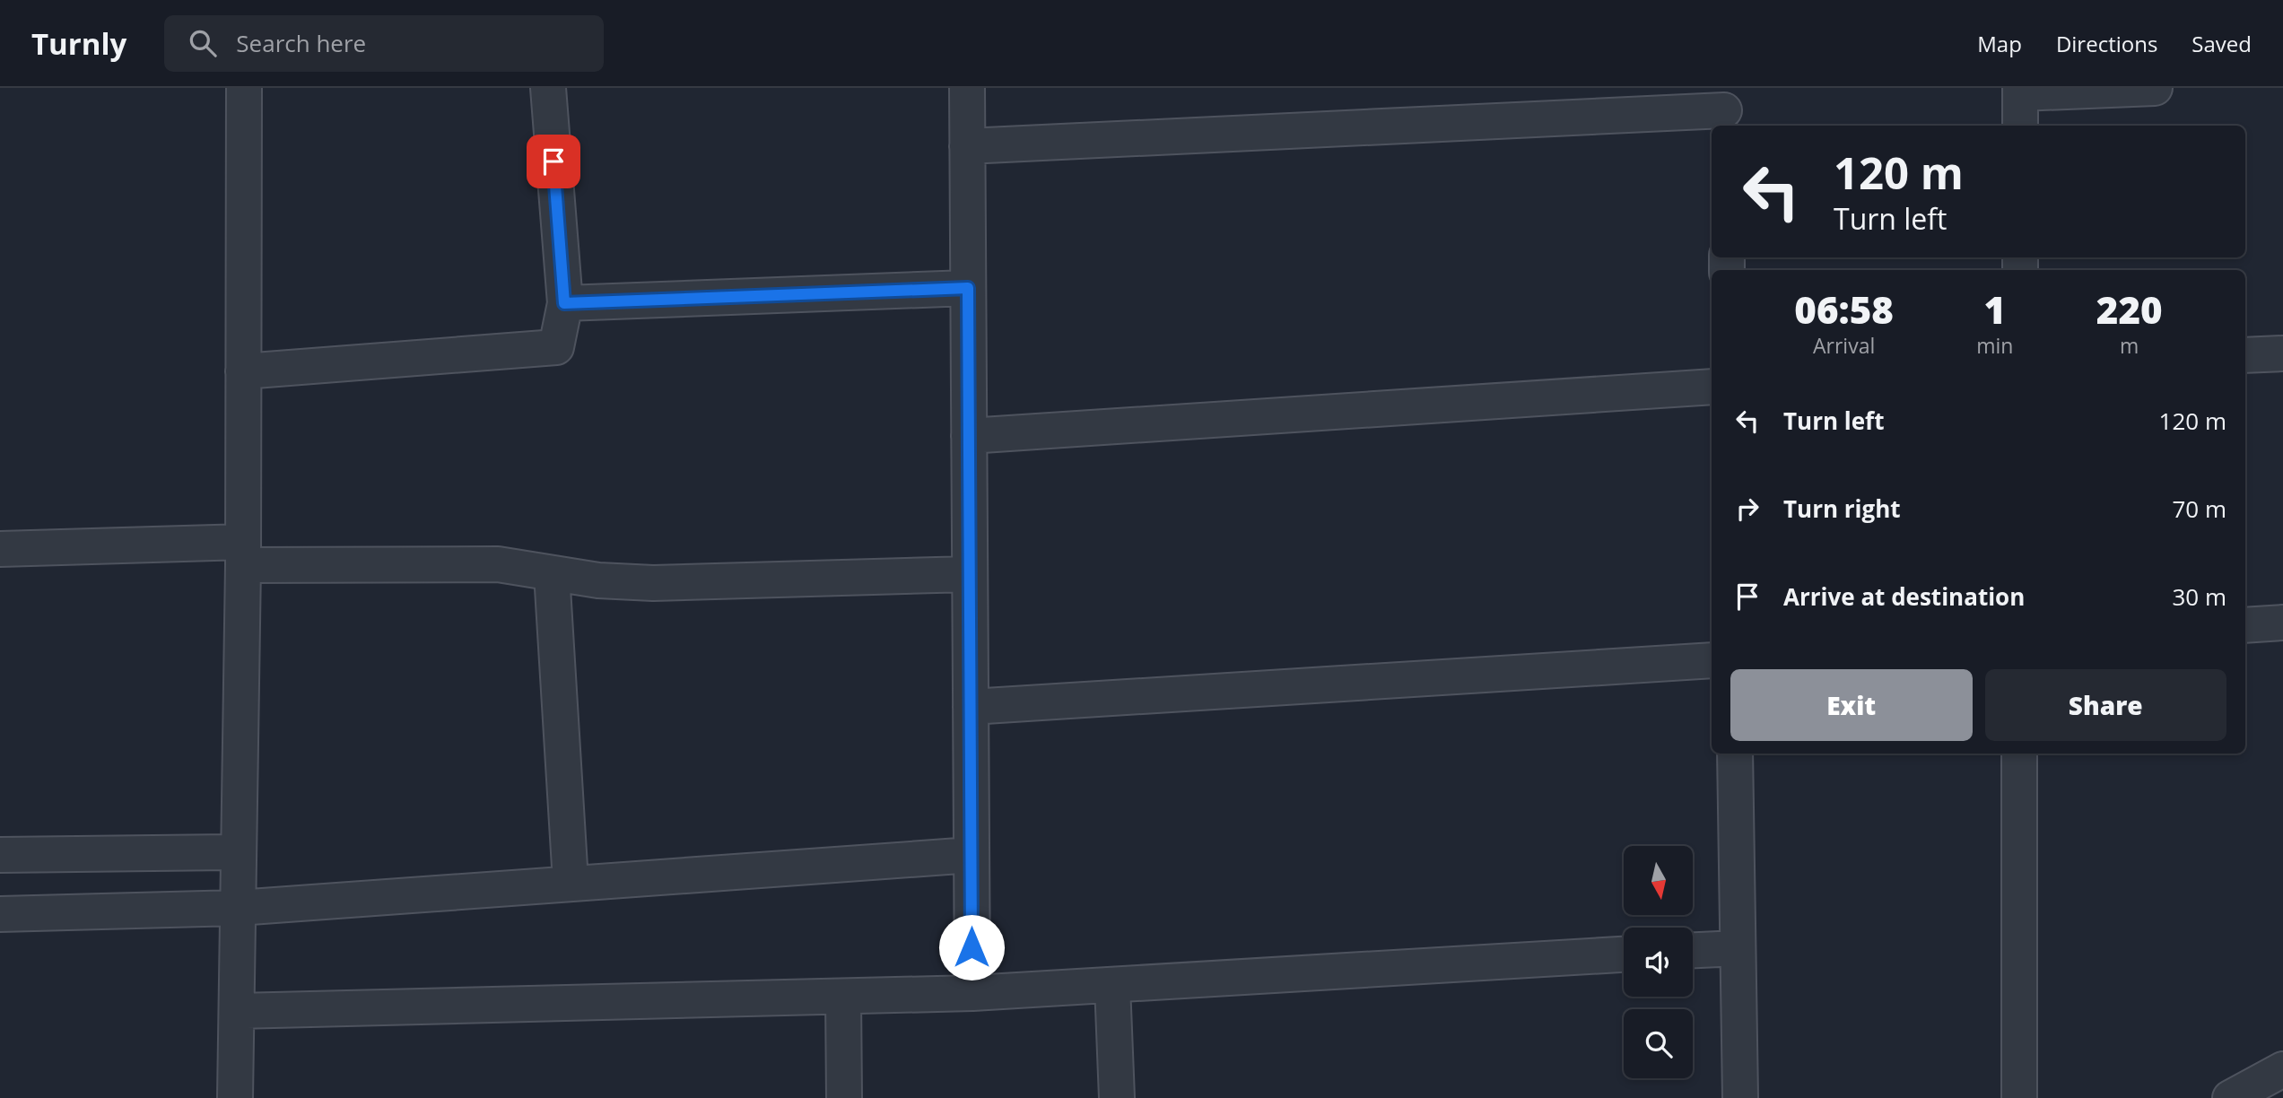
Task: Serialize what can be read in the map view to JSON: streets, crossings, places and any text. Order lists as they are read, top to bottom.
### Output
{
  "north": "bottom",
  "page": {
    "header": "Turnly",
    "search": "Search here",
    "nav": ["Map", "Directions", "Saved"],
    "turn": ["120 m", "Turn left"],
    "eta": [
      "06:58",
      "Arrival",
      "1",
      "min",
      "220",
      "m"
    ],
    "list": [
      {
        "name": "Turn left",
        "value": "120 m"
      },
      {
        "name": "Turn right",
        "value": "70 m"
      },
      {
        "name": "Arrive at destination",
        "value": "30 m"
      }
    ],
    "buttons": ["Exit", "Share"]
  }
}
